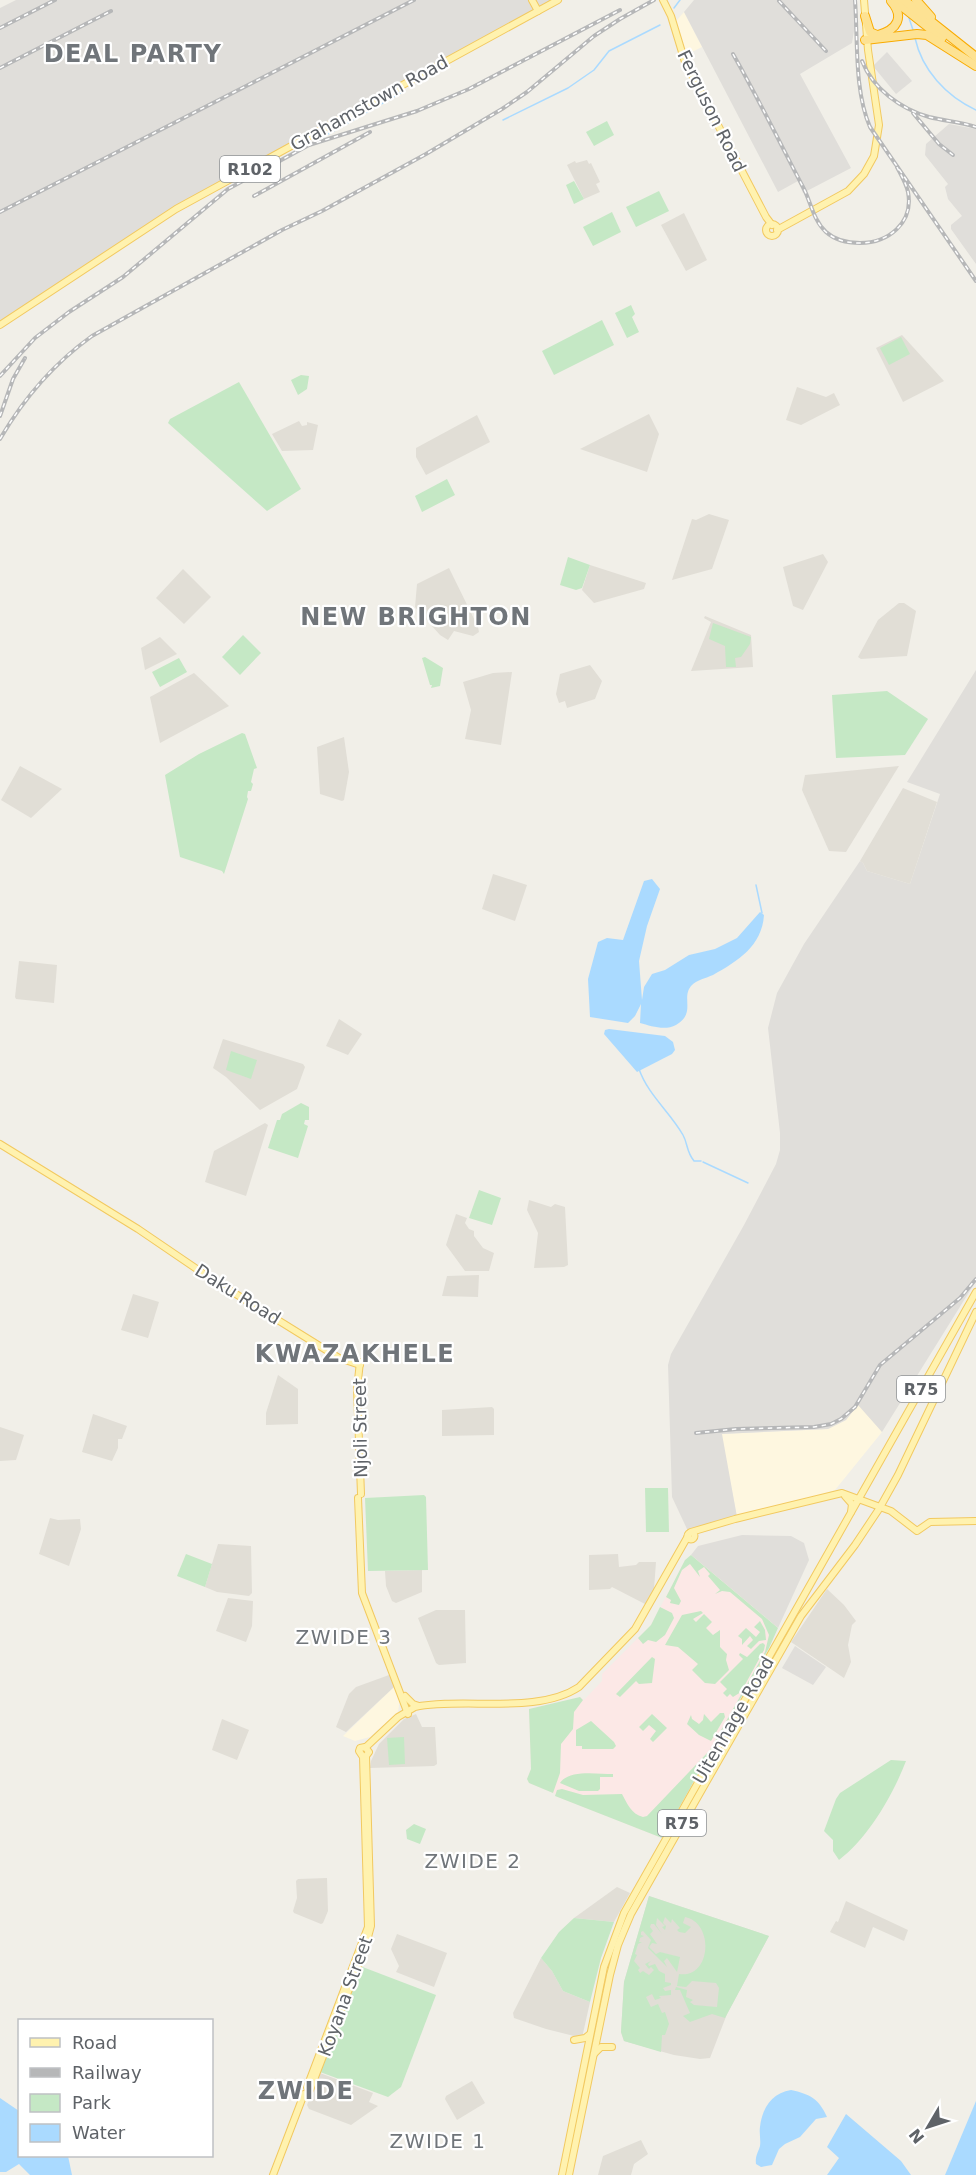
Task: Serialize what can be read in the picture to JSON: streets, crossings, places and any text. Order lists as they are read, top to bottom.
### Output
{
  "streets": {
    "main road": [
      "Grahamstown Road",
      "Ferguson Road",
      "R102",
      "Daku Road",
      "R75",
      "Njoli Street",
      "Uitenhage Road",
      "Koyana Street"
    ]
  },
  "crossings": [
    ["Daku Road", "Njoli Street"]
  ],
  "districts": [
    "DEAL PARTY",
    "NEW BRIGHTON",
    "KWAZAKHELE",
    "ZWIDE 3",
    "ZWIDE 2",
    "ZWIDE",
    "ZWIDE 1"
  ],
  "legend": [
    "Road",
    "Railway",
    "Park",
    "Water"
  ],
  "north": "bottom left"
}
